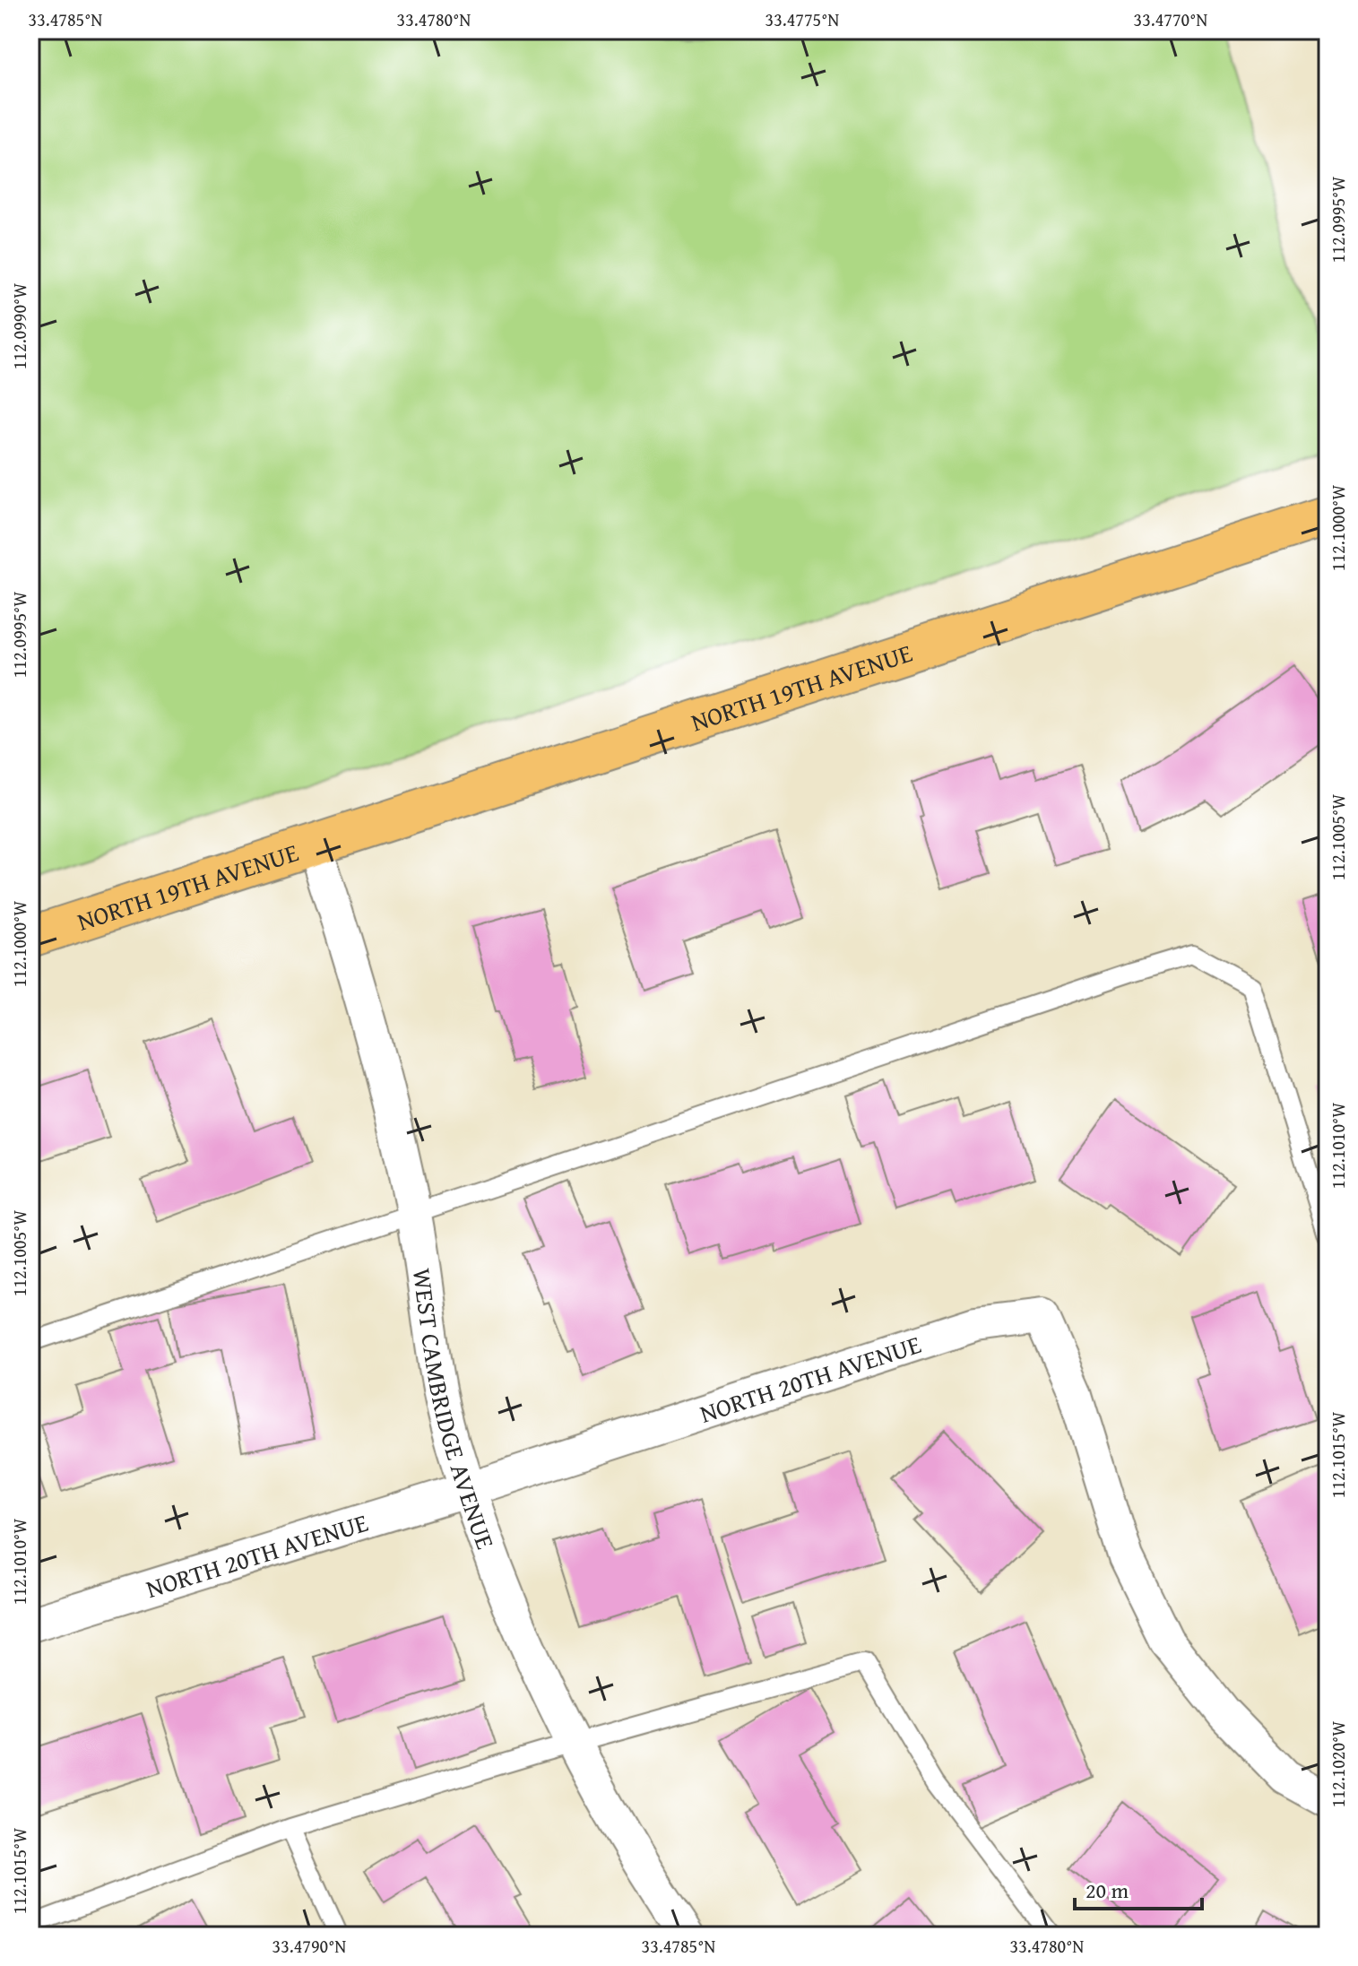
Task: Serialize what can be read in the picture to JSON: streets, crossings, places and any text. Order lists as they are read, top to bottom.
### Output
{
  "streets": {
    "main road": ["NORTH 19TH AVENUE"],
    "street": ["NORTH 20TH AVENUE", "WEST CAMBRIDGE AVENUE"]
  },
  "crossings": [
    ["NORTH 19TH AVENUE", "WEST CAMBRIDGE AVENUE"],
    ["NORTH 20TH AVENUE", "WEST CAMBRIDGE AVENUE"]
  ],
  "scale_bar": "20 m",
  "coordinates": [
    "33.4785°N",
    "33.4780°N",
    "33.4775°N",
    "33.4770°N",
    "112.0995°W",
    "112.0990°W",
    "112.1000°W",
    "112.1005°W",
    "112.1010°W",
    "112.1015°W",
    "112.1020°W",
    "33.4790°N"
  ]
}
